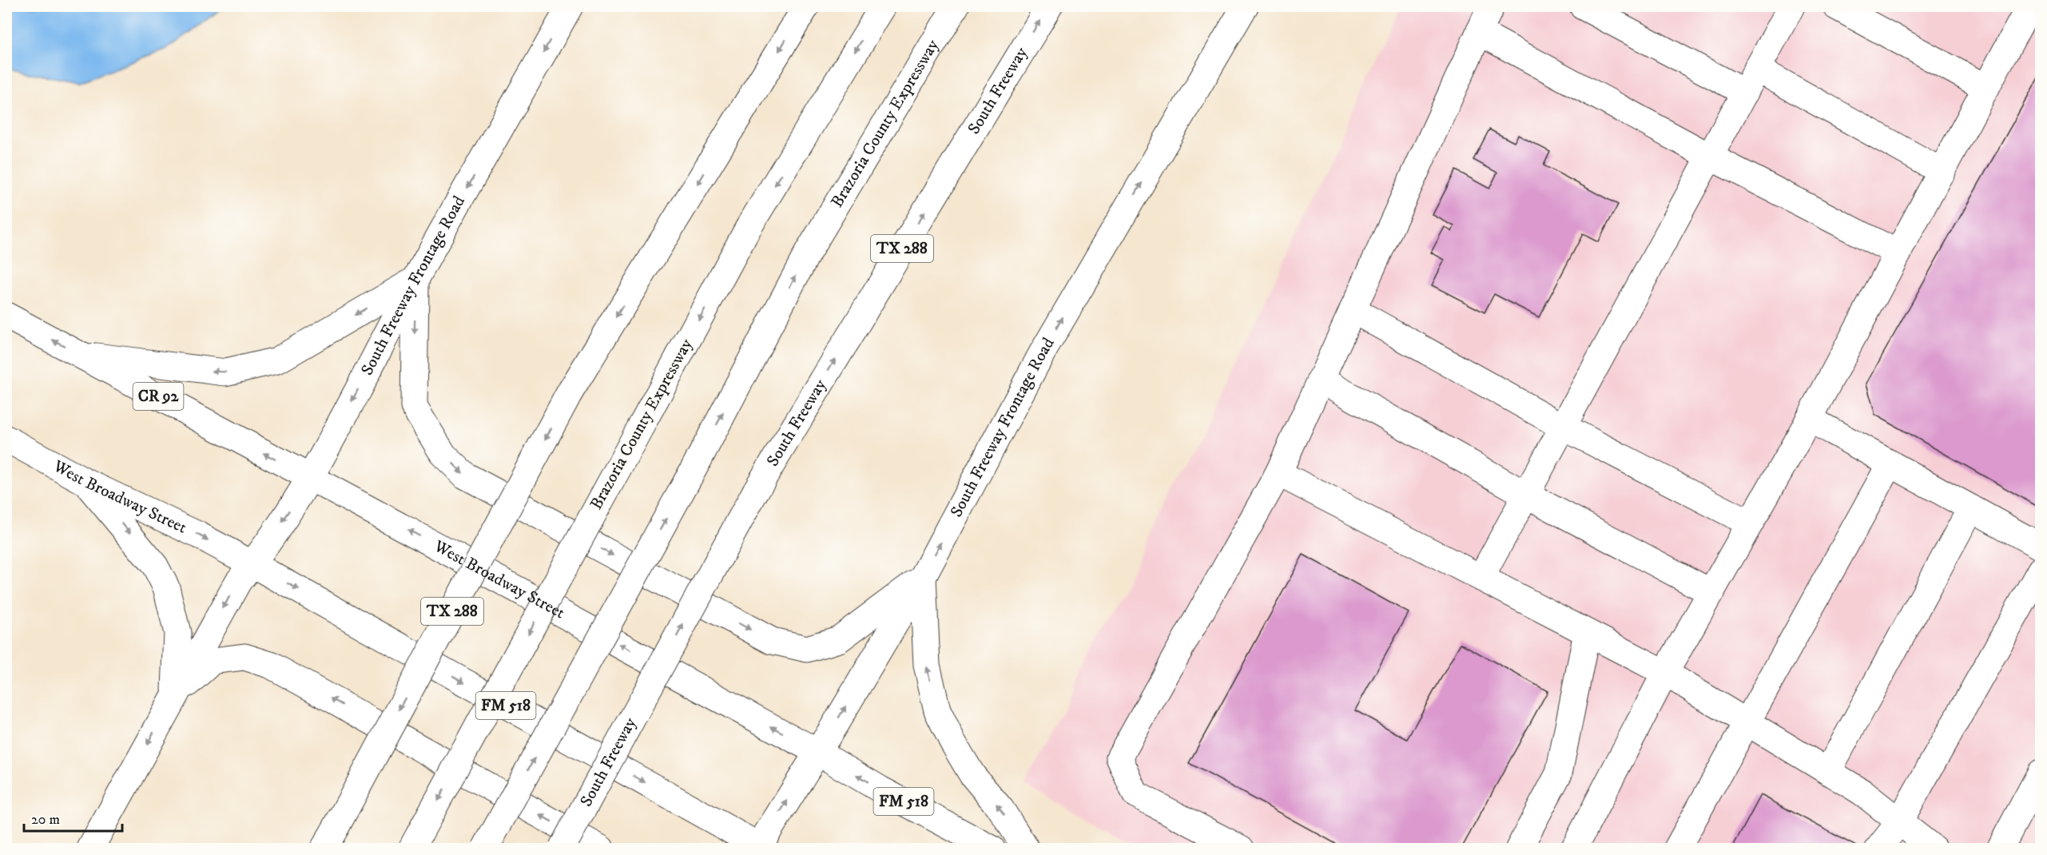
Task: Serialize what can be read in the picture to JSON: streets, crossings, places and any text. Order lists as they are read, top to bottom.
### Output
{
  "streets": {
    "main road": [
      "South Freeway",
      "Brazoria County Expressway",
      "TX 288",
      "South Freeway Frontage Road",
      "CR 92",
      "West Broadway Street",
      "FM 518"
    ]
  },
  "crossings": [
    ["South Freeway Frontage Road", "West Broadway Street"]
  ],
  "scale_bar": "20 m"
}
